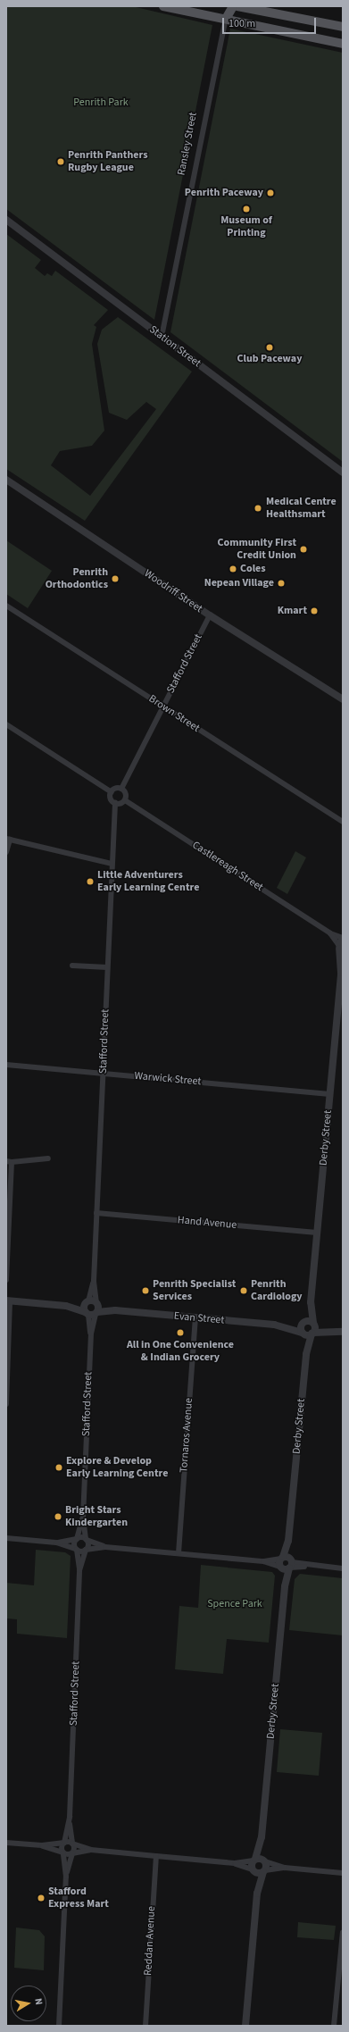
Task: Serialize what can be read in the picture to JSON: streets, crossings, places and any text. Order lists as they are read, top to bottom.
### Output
{
  "streets": {
    "main road": ["Ransley Street"],
    "street": [
      "Station Street",
      "Woodriff Street",
      "Stafford Street",
      "Brown Street",
      "Castlereagh Street",
      "Warwick Street",
      "Derby Street",
      "Hand Avenue",
      "Evan Street",
      "Tornaros Avenue",
      "Reddan Avenue"
    ]
  },
  "crossings": [
    ["Ransley Street", "Station Street"],
    ["Woodriff Street", "Stafford Street"],
    ["Stafford Street", "Brown Street"],
    ["Stafford Street", "Castlereagh Street"],
    ["Stafford Street", "Warwick Street"],
    ["Stafford Street", "Hand Avenue"],
    ["Stafford Street", "Evan Street"],
    ["Castlereagh Street", "Derby Street"],
    ["Warwick Street", "Derby Street"],
    ["Derby Street", "Hand Avenue"],
    ["Derby Street", "Evan Street"],
    ["Evan Street", "Tornaros Avenue"]
  ],
  "parks": ["Penrith Park", "Spence Park"],
  "places": [
    "Penrith Panthers Rugby League",
    "Penrith Paceway",
    "Museum of Printing",
    "Club Paceway",
    "Medical Centre Healthsmart",
    "Community First Credit Union",
    "Coles",
    "Penrith Orthodontics",
    "Nepean Village",
    "Kmart",
    "Little Adventurers Early Learning Centre",
    "Penrith Specialist Services",
    "Penrith Cardiology",
    "All in One Convenience & Indian Grocery",
    "Explore & Develop Early Learning Centre",
    "Bright Stars Kindergarten",
    "Stafford Express Mart"
  ],
  "scale_bar": "100 m",
  "north": "right"
}
